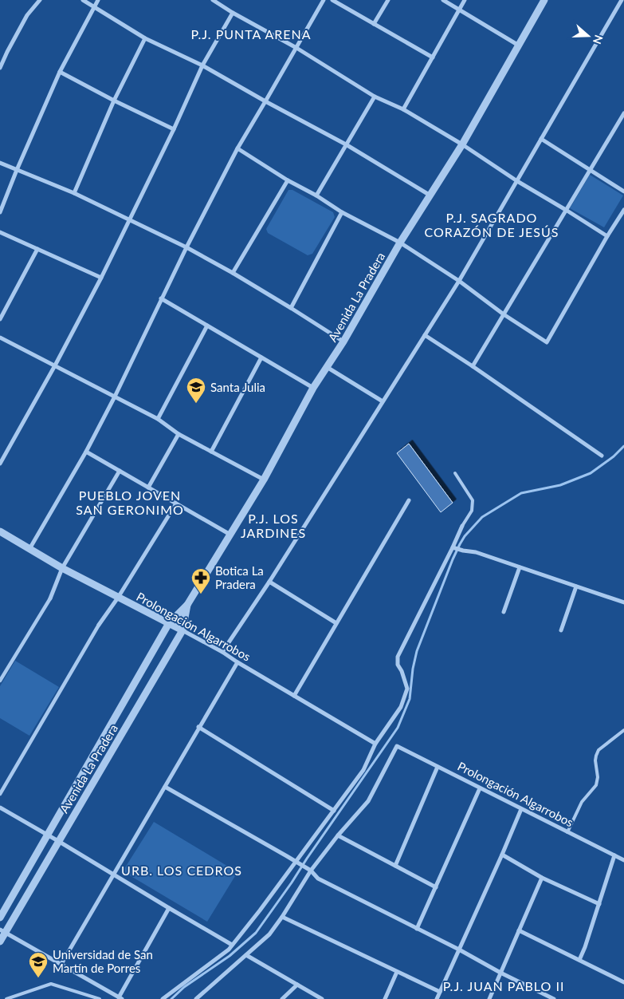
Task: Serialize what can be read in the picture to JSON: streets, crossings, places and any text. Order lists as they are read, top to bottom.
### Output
{
  "streets": {
    "street": ["Avenida La Pradera", "Prolongación Algarrobos"]
  },
  "crossings": [
    ["Avenida La Pradera", "Prolongación Algarrobos"]
  ],
  "districts": [
    "P.J. PUNTA ARENA",
    "P.J. SAGRADO CORAZÓN DE JESÚS",
    "PUEBLO JOVEN SAN GERONIMO",
    "P.J. LOS JARDINES",
    "URB. LOS CEDROS",
    "P.J. JUAN PABLO II"
  ],
  "places": {
    "school or university": ["Santa Julia", "Universidad de San Martín de Porres"],
    "pharmacy": ["Botica La Pradera"]
  },
  "north": "right"
}
